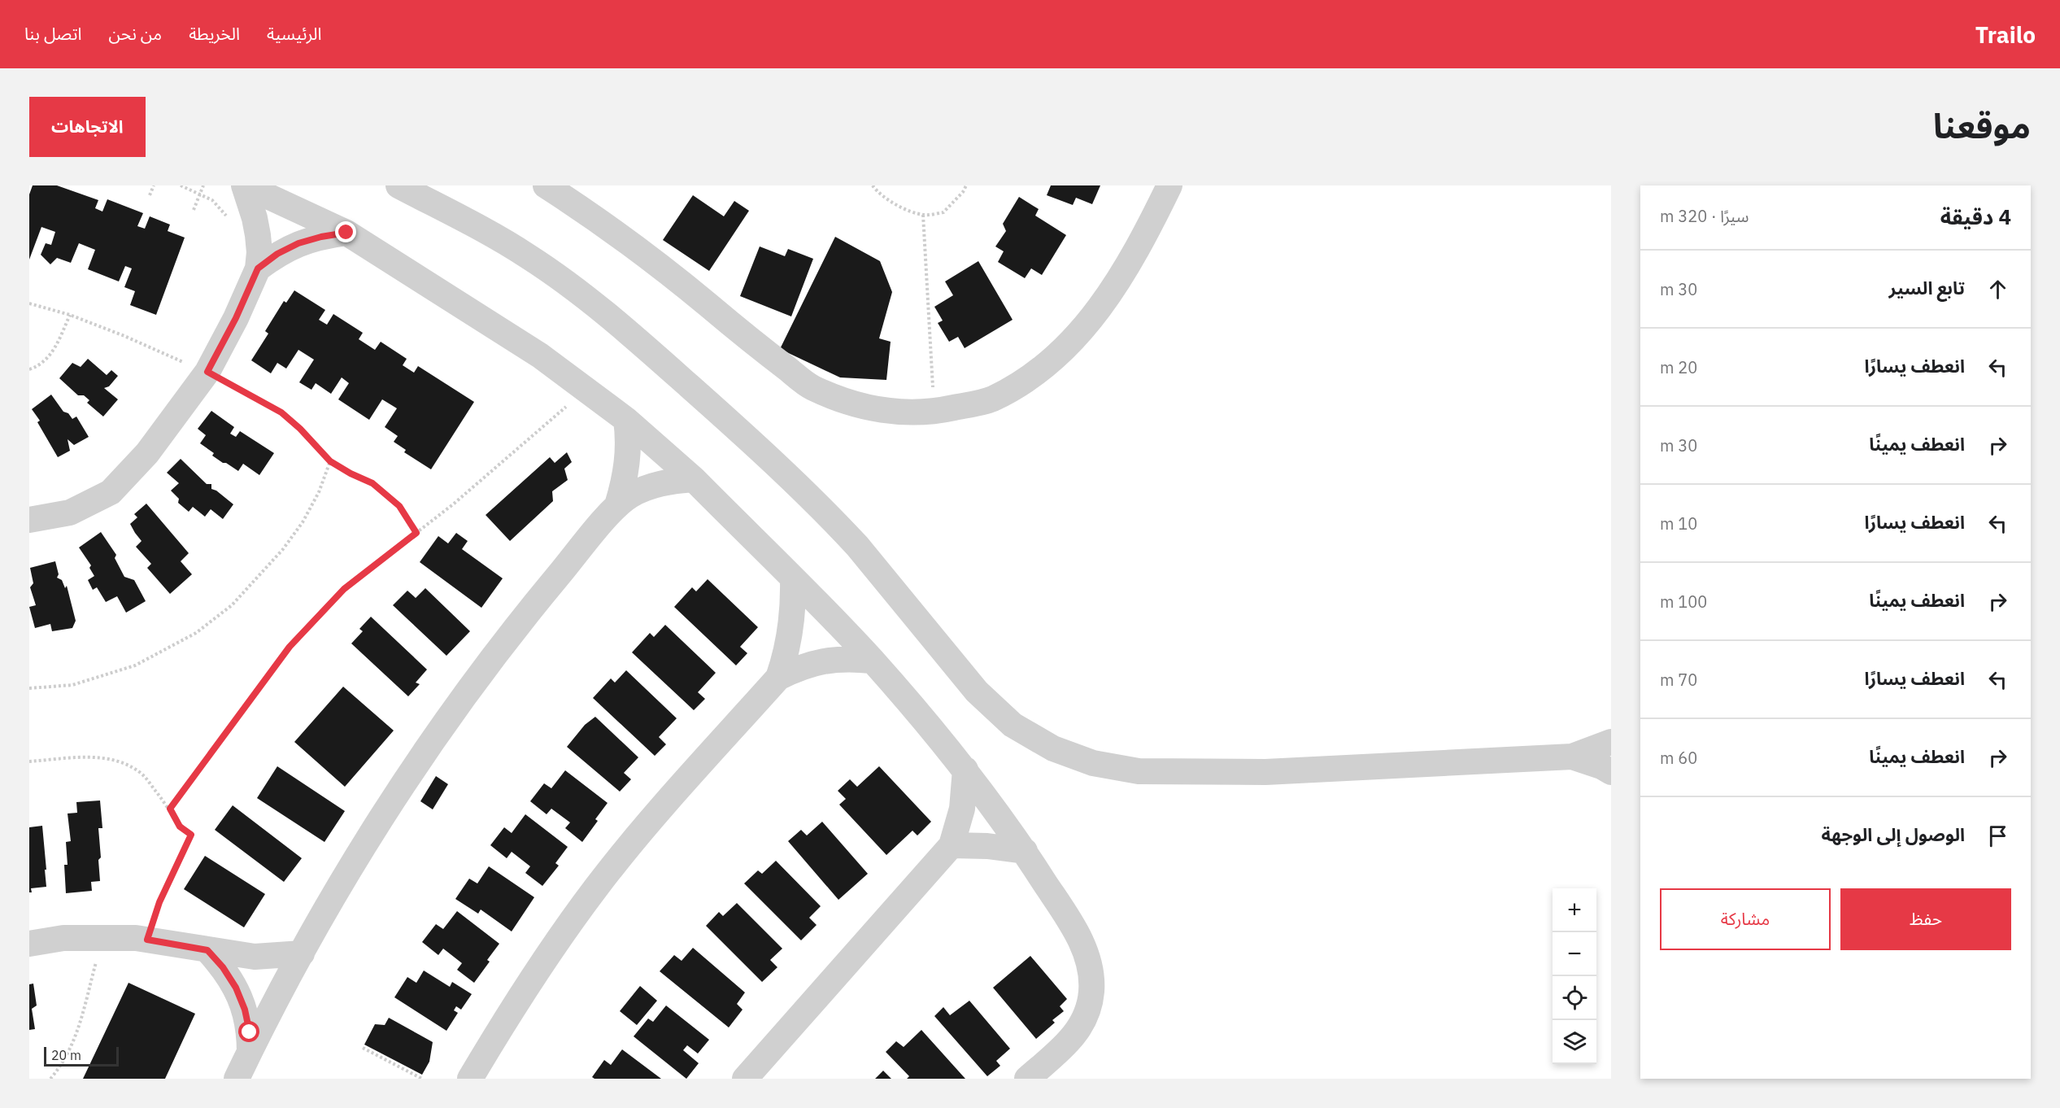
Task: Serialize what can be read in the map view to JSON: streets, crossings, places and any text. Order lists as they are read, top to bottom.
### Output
{
  "scale_bar": "20 m",
  "page": {
    "header": "Trailo",
    "nav": [
      "الرئيسية",
      "الخريطة",
      "من نحن",
      "اتصل بنا"
    ],
    "title": "موقعنا",
    "buttons": [
      "الاتجاهات",
      ["حفظ", "مشاركة"]
    ],
    "heading": ["4 دقيقة", "سيرًا · 320 m"],
    "list": [
      ["تابع السير", "30 m"],
      ["انعطف يسارًا", "20 m"],
      ["انعطف يمينًا", "30 m"],
      ["انعطف يسارًا", "10 m"],
      ["انعطف يمينًا", "100 m"],
      ["انعطف يسارًا", "70 m"],
      ["انعطف يمينًا", "60 m"],
      "الوصول إلى الوجهة"
    ],
    "map_buttons": ["+", "−"],
    "scale": "20 m"
  }
}
